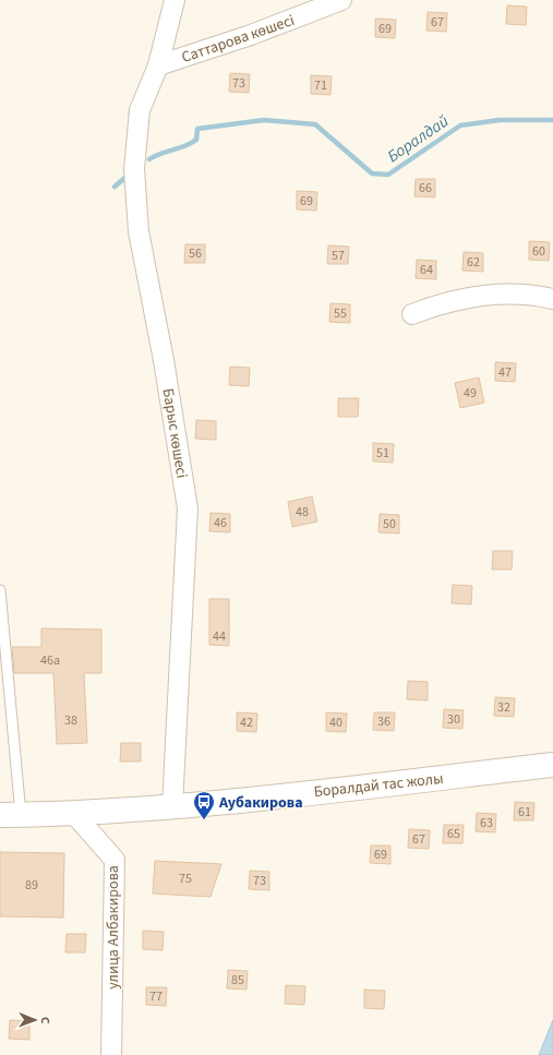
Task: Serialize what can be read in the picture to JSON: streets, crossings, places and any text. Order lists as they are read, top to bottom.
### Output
{
  "streets": {
    "main road": ["Боралдай тас жолы"],
    "street": ["Саттарова көшесі", "Барыс көшесі", "улица Албакирова"]
  },
  "crossings": [
    ["Саттарова көшесі", "Барыс көшесі"],
    ["Барыс көшесі", "Боралдай тас жолы"],
    ["Боралдай тас жолы", "улица Албакирова"]
  ],
  "water": ["Боралдай"],
  "places": {
    "bus stop": ["Аубакирова"]
  },
  "house_numbers": [
    "67",
    "69",
    "73",
    "71",
    "66",
    "69",
    "60",
    "56",
    "57",
    "62",
    "64",
    "55",
    "47",
    "49",
    "51",
    "48",
    "46",
    "50",
    "44",
    "46а",
    "32",
    "30",
    "38",
    "36",
    "42",
    "40",
    "61",
    "63",
    "65",
    "67",
    "69",
    "75",
    "73",
    "89",
    "85",
    "77"
  ],
  "north": "right"
}
